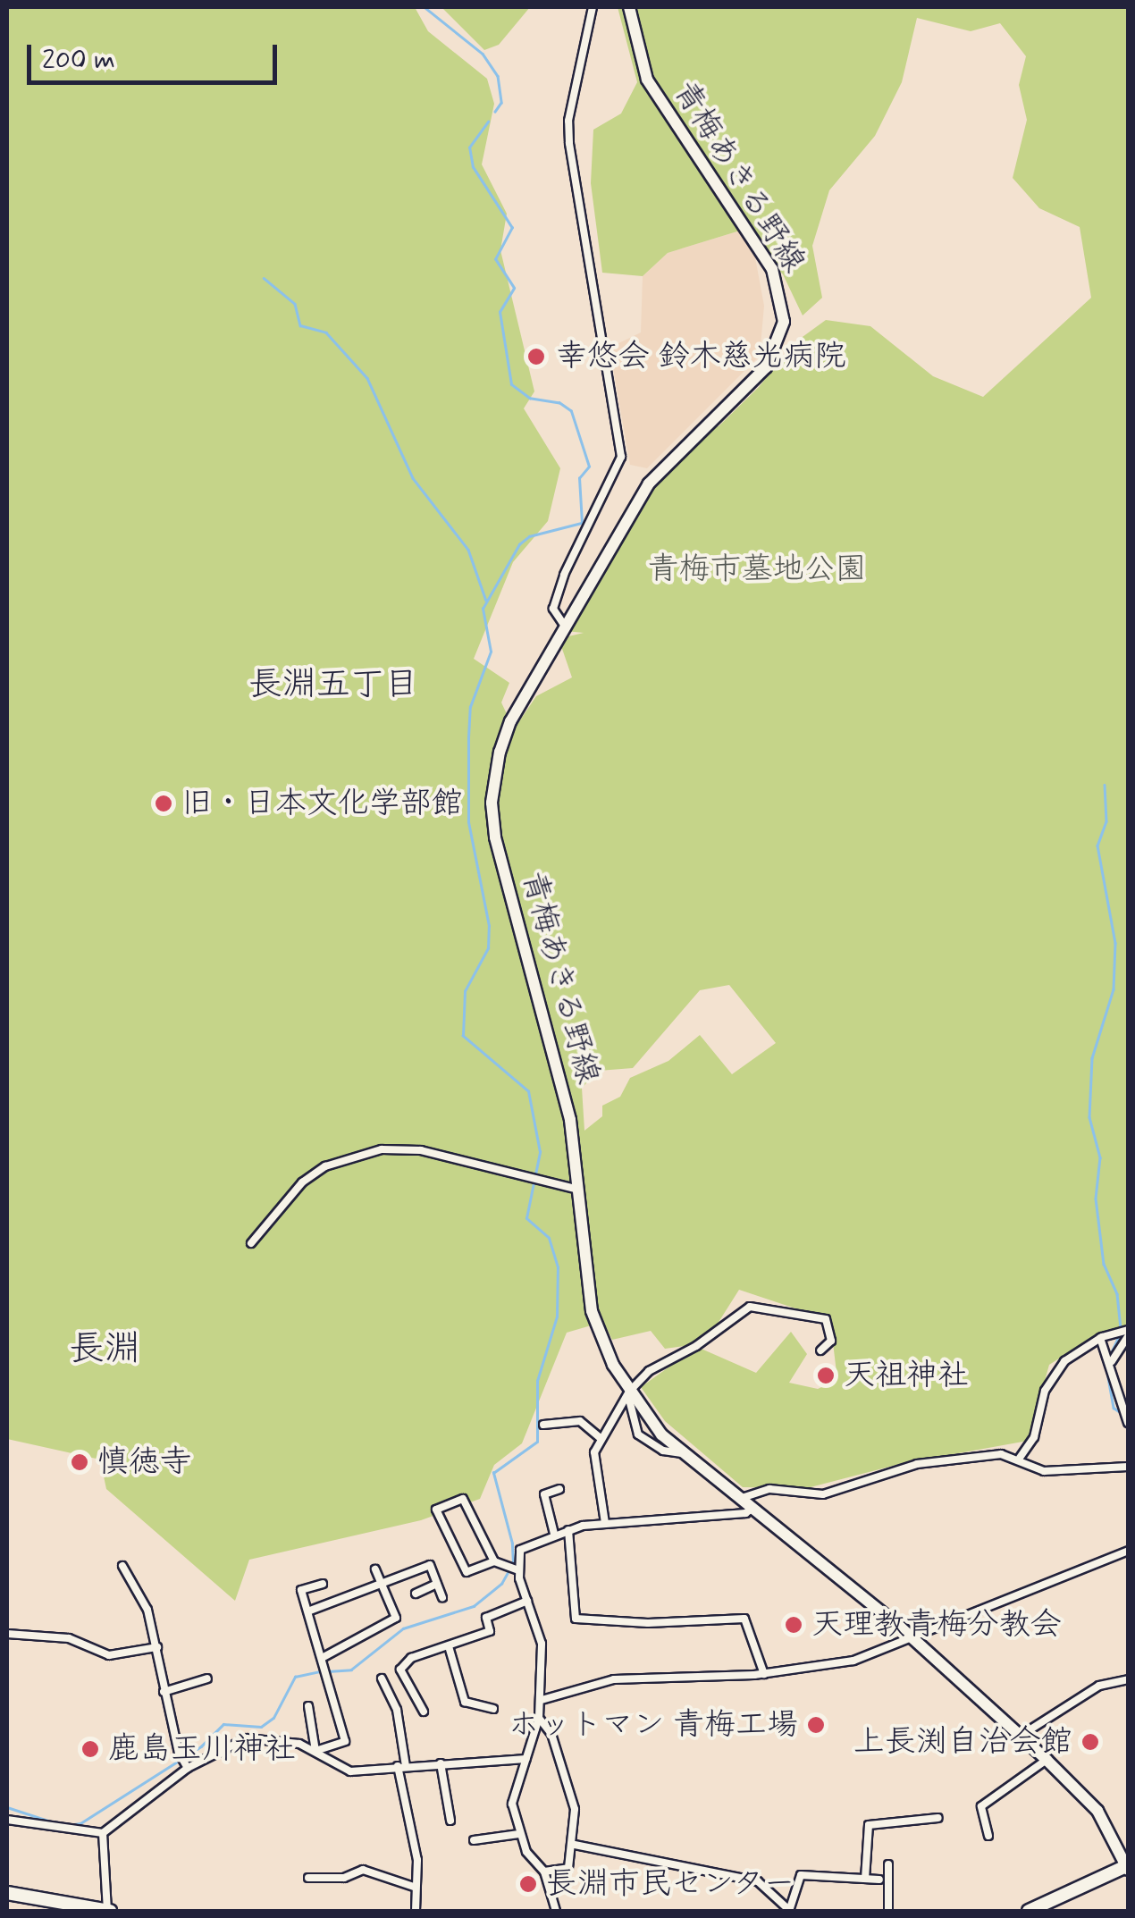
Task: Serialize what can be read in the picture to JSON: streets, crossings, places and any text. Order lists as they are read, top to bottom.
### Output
{
  "streets": {
    "main road": ["青梅あきる野線"]
  },
  "districts": ["長淵五丁目", "長淵"],
  "parks": ["青梅市墓地公園"],
  "places": [
    "幸悠会 鈴木慈光病院",
    "旧・日本文化学部館",
    "天祖神社",
    "慎徳寺",
    "天理教青梅分教会",
    "ホットマン 青梅工場",
    "上長渕自治会館",
    "鹿島玉川神社",
    "長淵市民センター"
  ],
  "scale_bar": "200 m"
}
